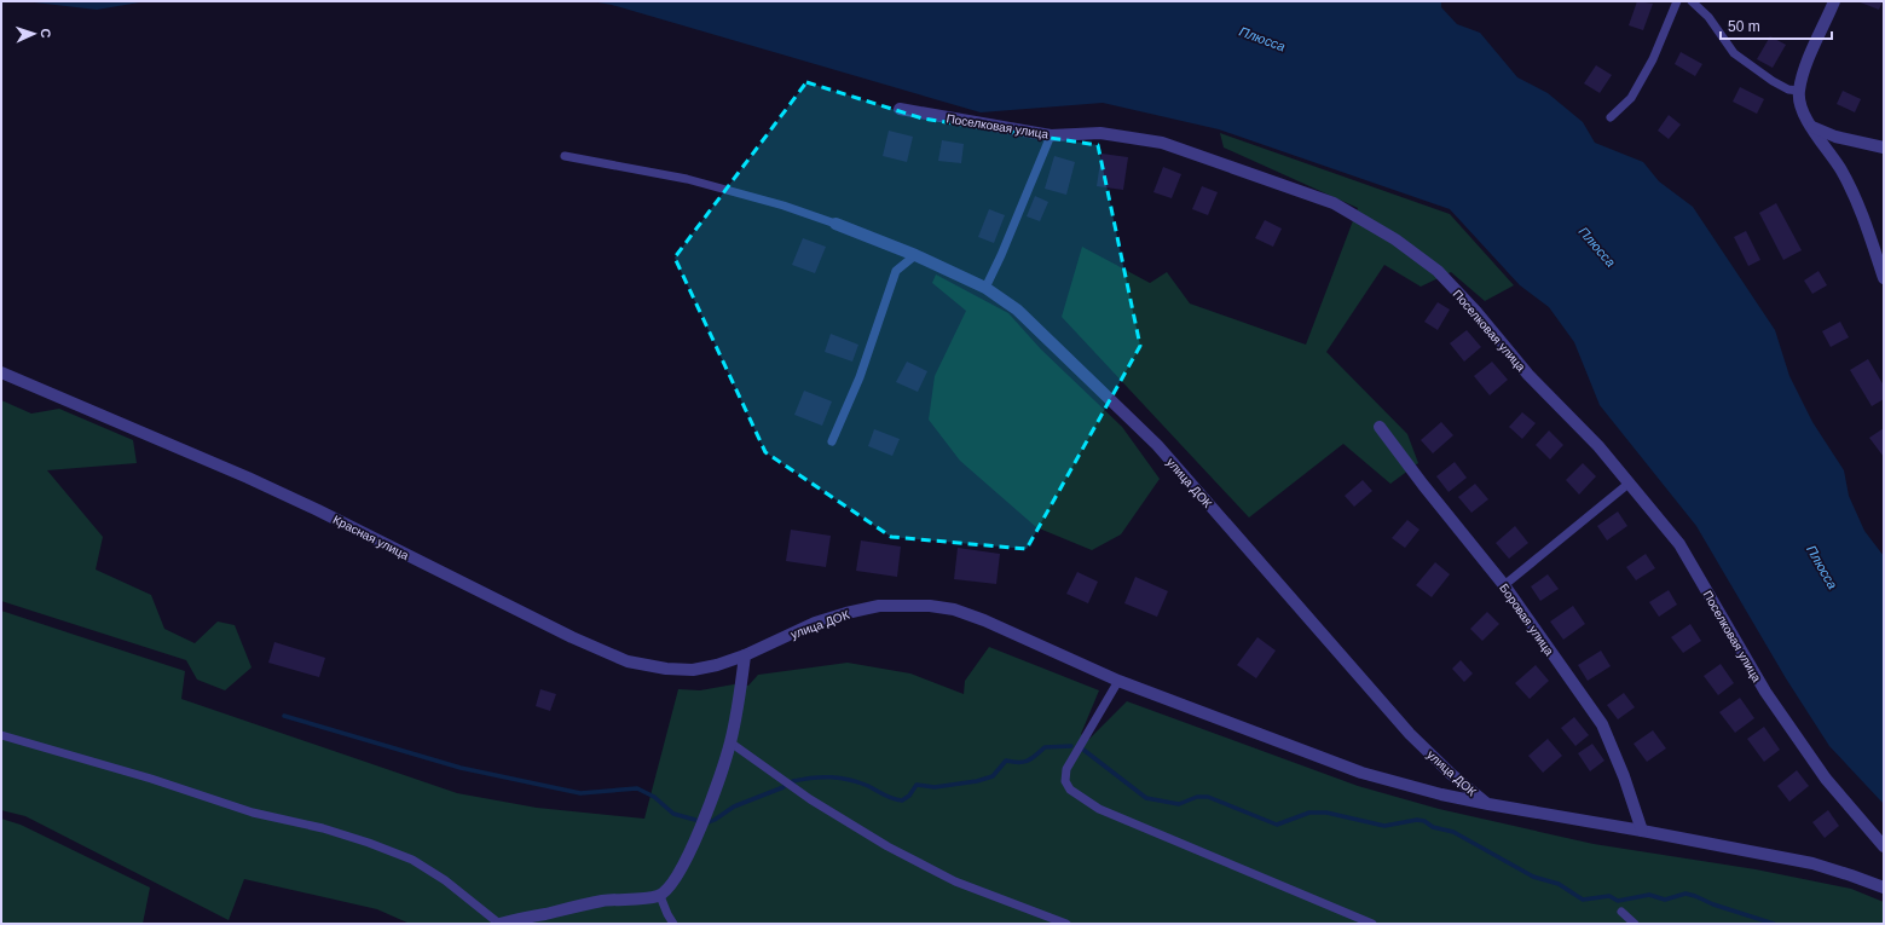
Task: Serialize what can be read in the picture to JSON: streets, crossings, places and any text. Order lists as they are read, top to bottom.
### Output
{
  "streets": {
    "street": [
      "Поселковая улица",
      "улица ДОК",
      "Красная улица",
      "Боровая улица"
    ]
  },
  "crossings": [
    ["улица ДОК", "Красная улица"]
  ],
  "water": ["Плюсса"],
  "scale_bar": "50 m",
  "north": "right"
}
